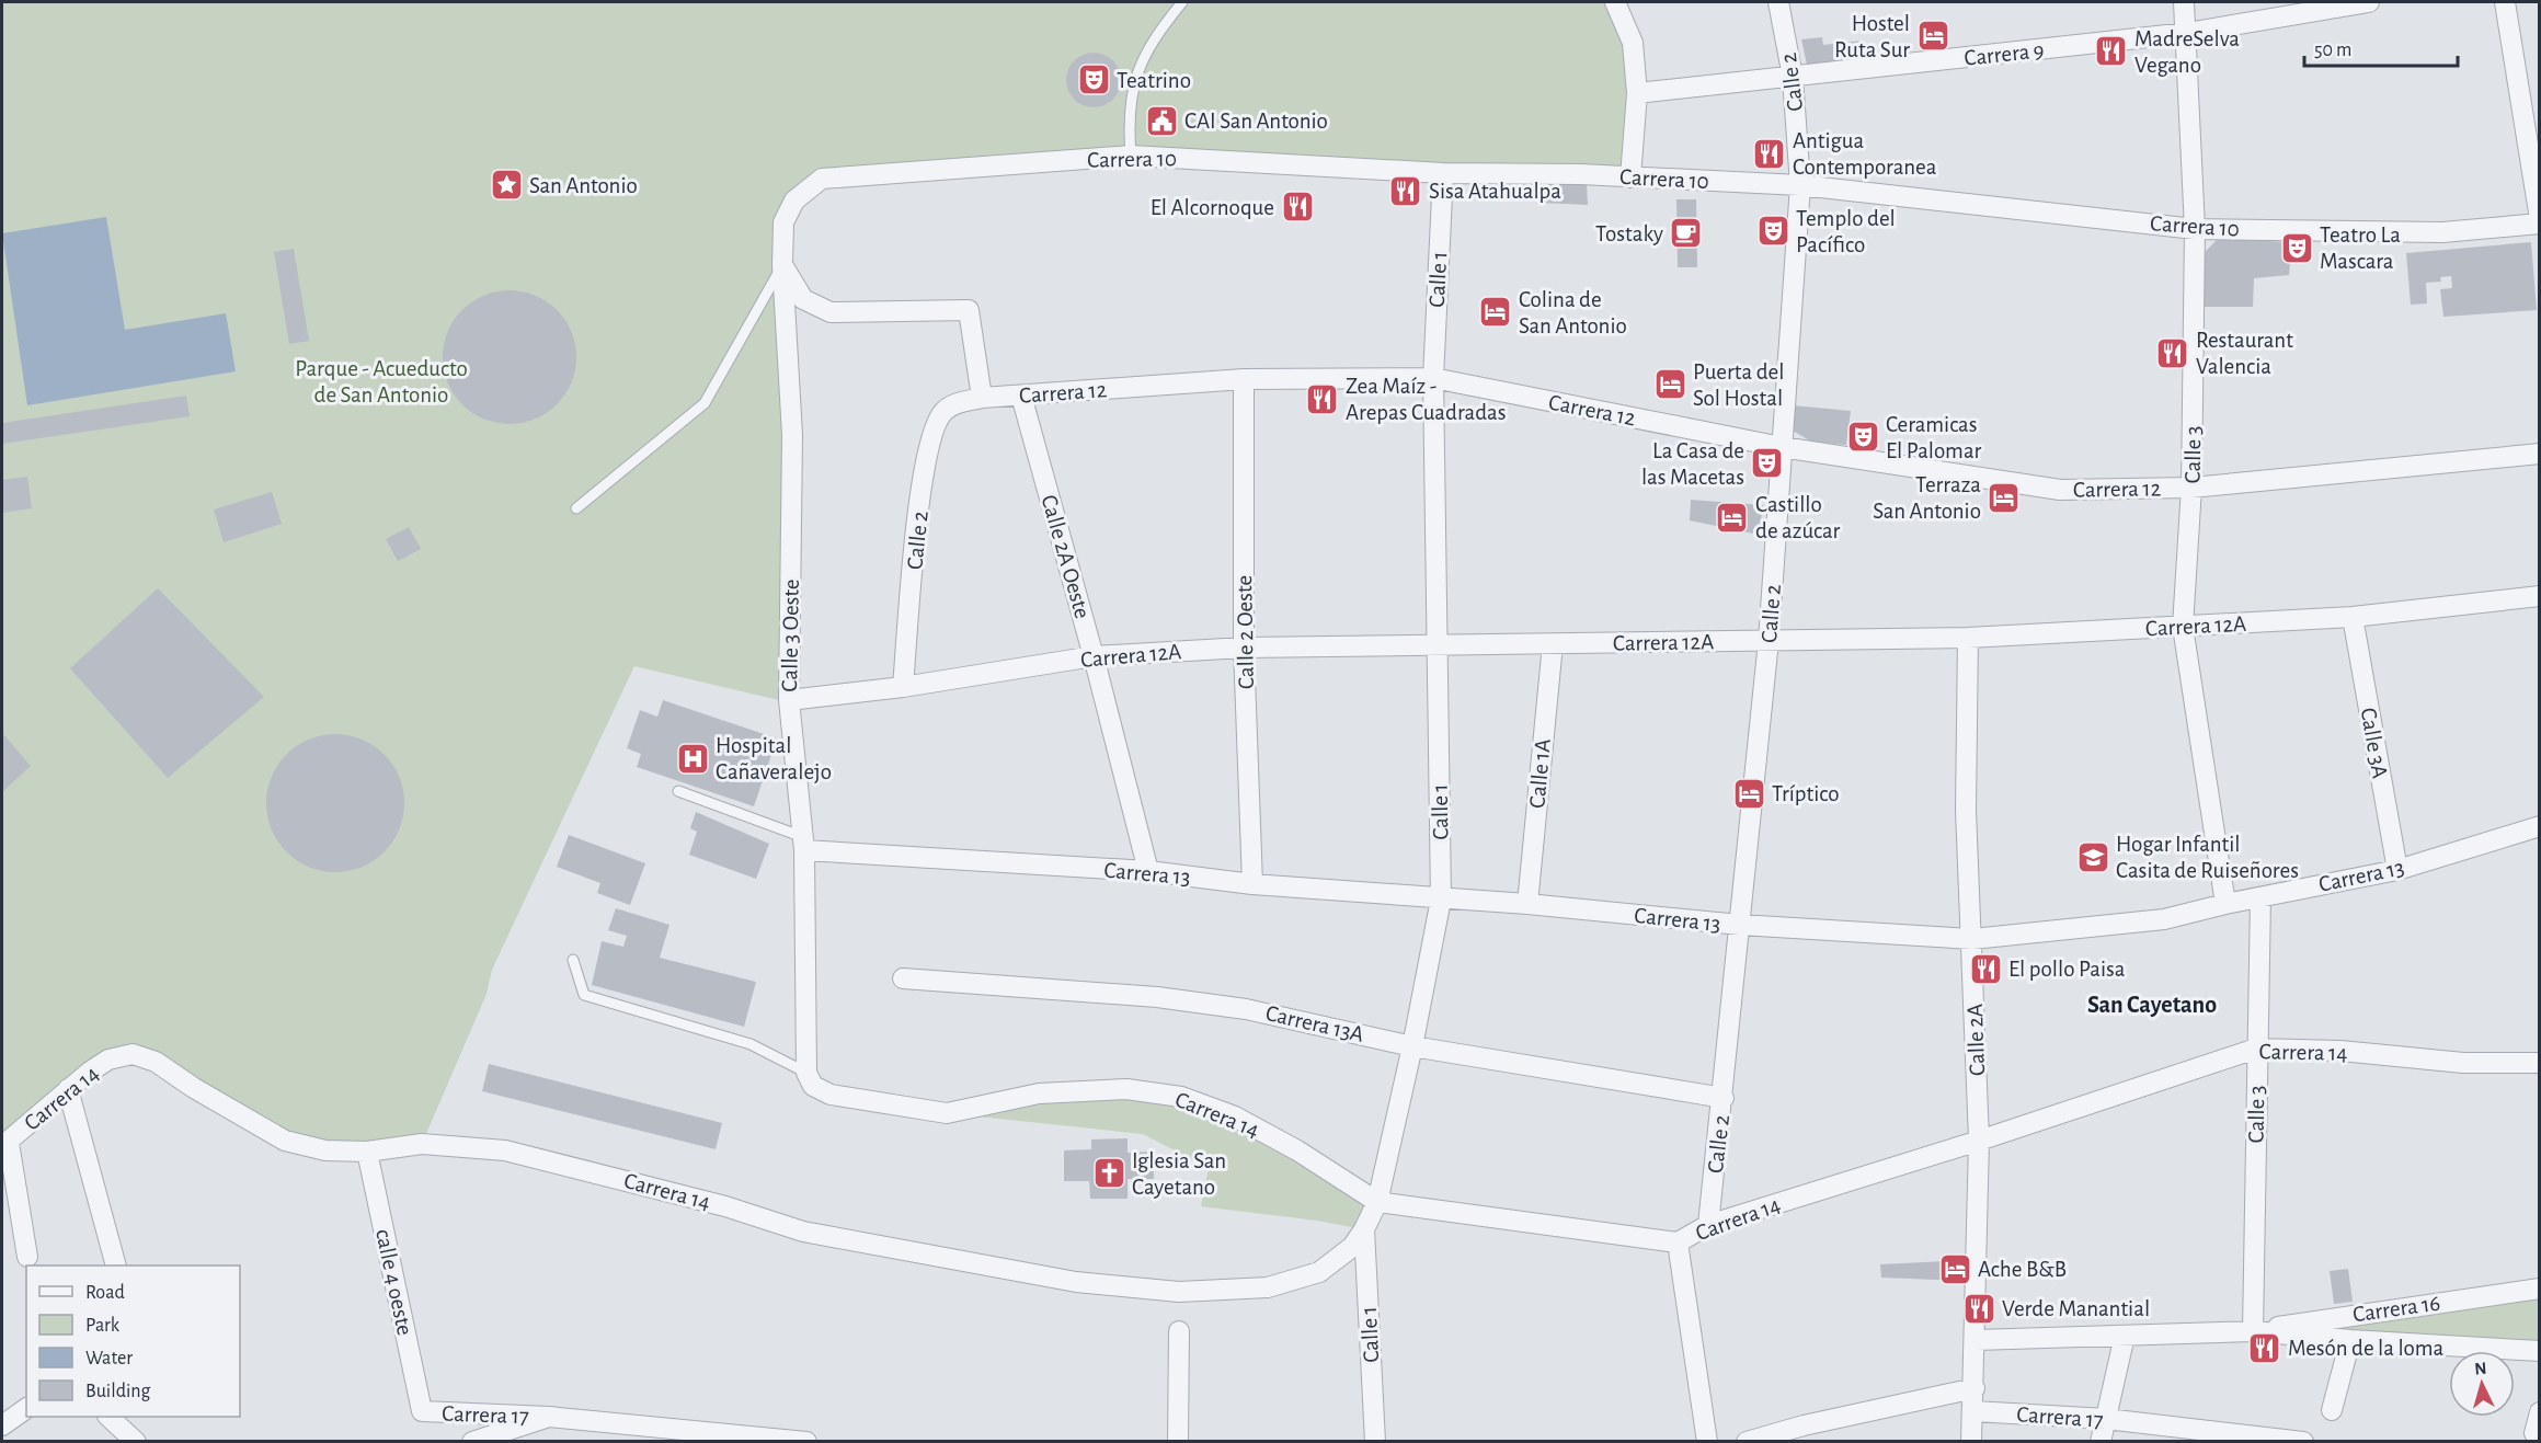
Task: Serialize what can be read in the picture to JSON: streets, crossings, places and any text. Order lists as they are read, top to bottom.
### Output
{
  "streets": {
    "street": [
      "Carrera 9",
      "Calle 2",
      "Carrera 10",
      "Calle 1",
      "Carrera 12",
      "Calle 3",
      "Calle 2A Oeste",
      "Carrera 12A",
      "Calle 2 Oeste",
      "Calle 3 Oeste",
      "Calle 3A",
      "Calle 1A",
      "Carrera 13",
      "Carrera 13A",
      "Calle 2A",
      "Carrera 14",
      "calle 4 oeste",
      "Carrera 16",
      "Carrera 17"
    ]
  },
  "crossings": [
    ["Carrera 9", "Calle 2"],
    ["Carrera 9", "Calle 3"],
    ["Calle 2", "Carrera 10"],
    ["Calle 2", "Carrera 12"],
    ["Calle 2", "Carrera 12A"],
    ["Calle 2", "Carrera 13"],
    ["Calle 2", "Carrera 13A"],
    ["Calle 2", "Carrera 14"],
    ["Carrera 10", "Calle 1"],
    ["Carrera 10", "Calle 3"],
    ["Carrera 10", "Calle 3 Oeste"],
    ["Calle 1", "Carrera 12"],
    ["Calle 1", "Carrera 12A"],
    ["Calle 1", "Carrera 13"],
    ["Calle 1", "Carrera 13A"],
    ["Calle 1", "Carrera 14"],
    ["Carrera 12", "Calle 3"],
    ["Carrera 12", "Calle 2A Oeste"],
    ["Carrera 12", "Calle 2 Oeste"],
    ["Calle 3", "Carrera 12A"],
    ["Calle 3", "Carrera 13"],
    ["Calle 3", "Carrera 14"],
    ["Calle 3", "Carrera 16"],
    ["Calle 2A Oeste", "Carrera 12A"],
    ["Calle 2A Oeste", "Carrera 13"],
    ["Carrera 12A", "Calle 2 Oeste"],
    ["Carrera 12A", "Calle 3 Oeste"],
    ["Carrera 12A", "Calle 3A"],
    ["Carrera 12A", "Calle 1A"],
    ["Carrera 12A", "Calle 2A"],
    ["Calle 2 Oeste", "Carrera 13"],
    ["Calle 3 Oeste", "Carrera 13"],
    ["Calle 3 Oeste", "Carrera 14"],
    ["Calle 3A", "Carrera 13"],
    ["Calle 1A", "Carrera 13"],
    ["Carrera 13", "Calle 2A"],
    ["Calle 2A", "Carrera 14"],
    ["Calle 2A", "Carrera 16"],
    ["Calle 2A", "Carrera 17"],
    ["Carrera 14", "calle 4 oeste"],
    ["calle 4 oeste", "Carrera 17"]
  ],
  "districts": ["San Cayetano"],
  "parks": ["Parque - Acueducto de San Antonio"],
  "places": {
    "hotel": [
      "Hostel Ruta Sur",
      "Colina de San Antonio",
      "Puerta del Sol Hostal",
      "Terraza San Antonio",
      "Castillo de azúcar",
      "Tríptico",
      "Ache B&B"
    ],
    "restaurant": [
      "MadreSelva Vegano",
      "Antigua Contemporanea",
      "Sisa Atahualpa",
      "El Alcornoque",
      "Restaurant Valencia",
      "Zea Maíz - Arepas Cuadradas",
      "El pollo Paisa",
      "Verde Manantial",
      "Mesón de la loma"
    ],
    "theatre": [
      "Teatrino",
      "Templo del Pacífico",
      "Teatro La Mascara",
      "Ceramicas El Palomar",
      "La Casa de las Macetas"
    ],
    "public building": ["CAI San Antonio"],
    "place": ["San Antonio"],
    "cafe": ["Tostaky"],
    "hospital": ["Hospital Cañaveralejo"],
    "school or university": ["Hogar Infantil Casita de Ruiseñores"],
    "church": ["Iglesia San Cayetano"]
  },
  "legend": [
    "Road",
    "Park",
    "Water",
    "Building"
  ],
  "scale_bar": "50 m",
  "north": "top"
}
